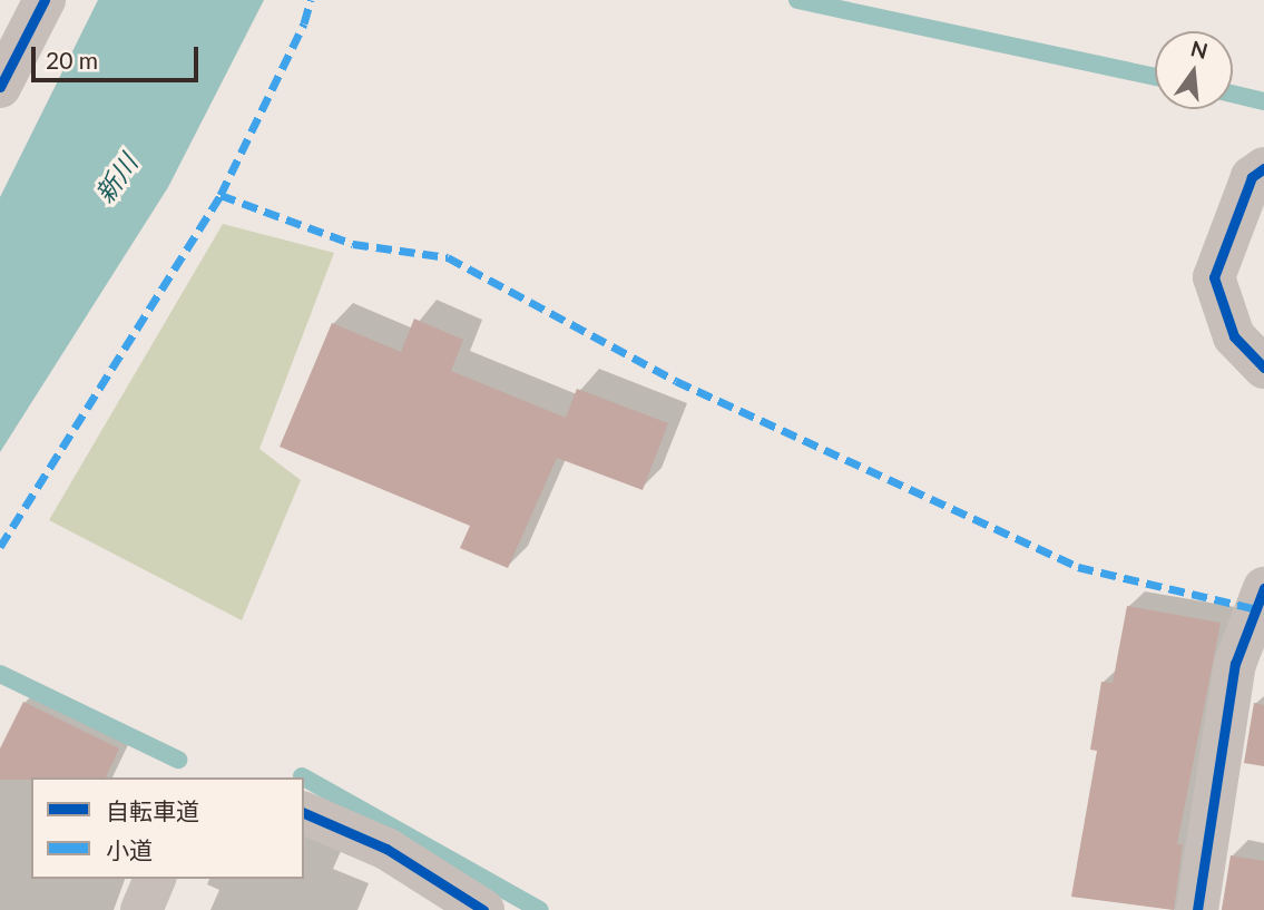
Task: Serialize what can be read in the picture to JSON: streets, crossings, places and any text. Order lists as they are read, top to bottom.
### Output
{
  "water": ["新川"],
  "legend": ["自転車道", "小道"],
  "scale_bar": "20 m",
  "north": "top"
}
